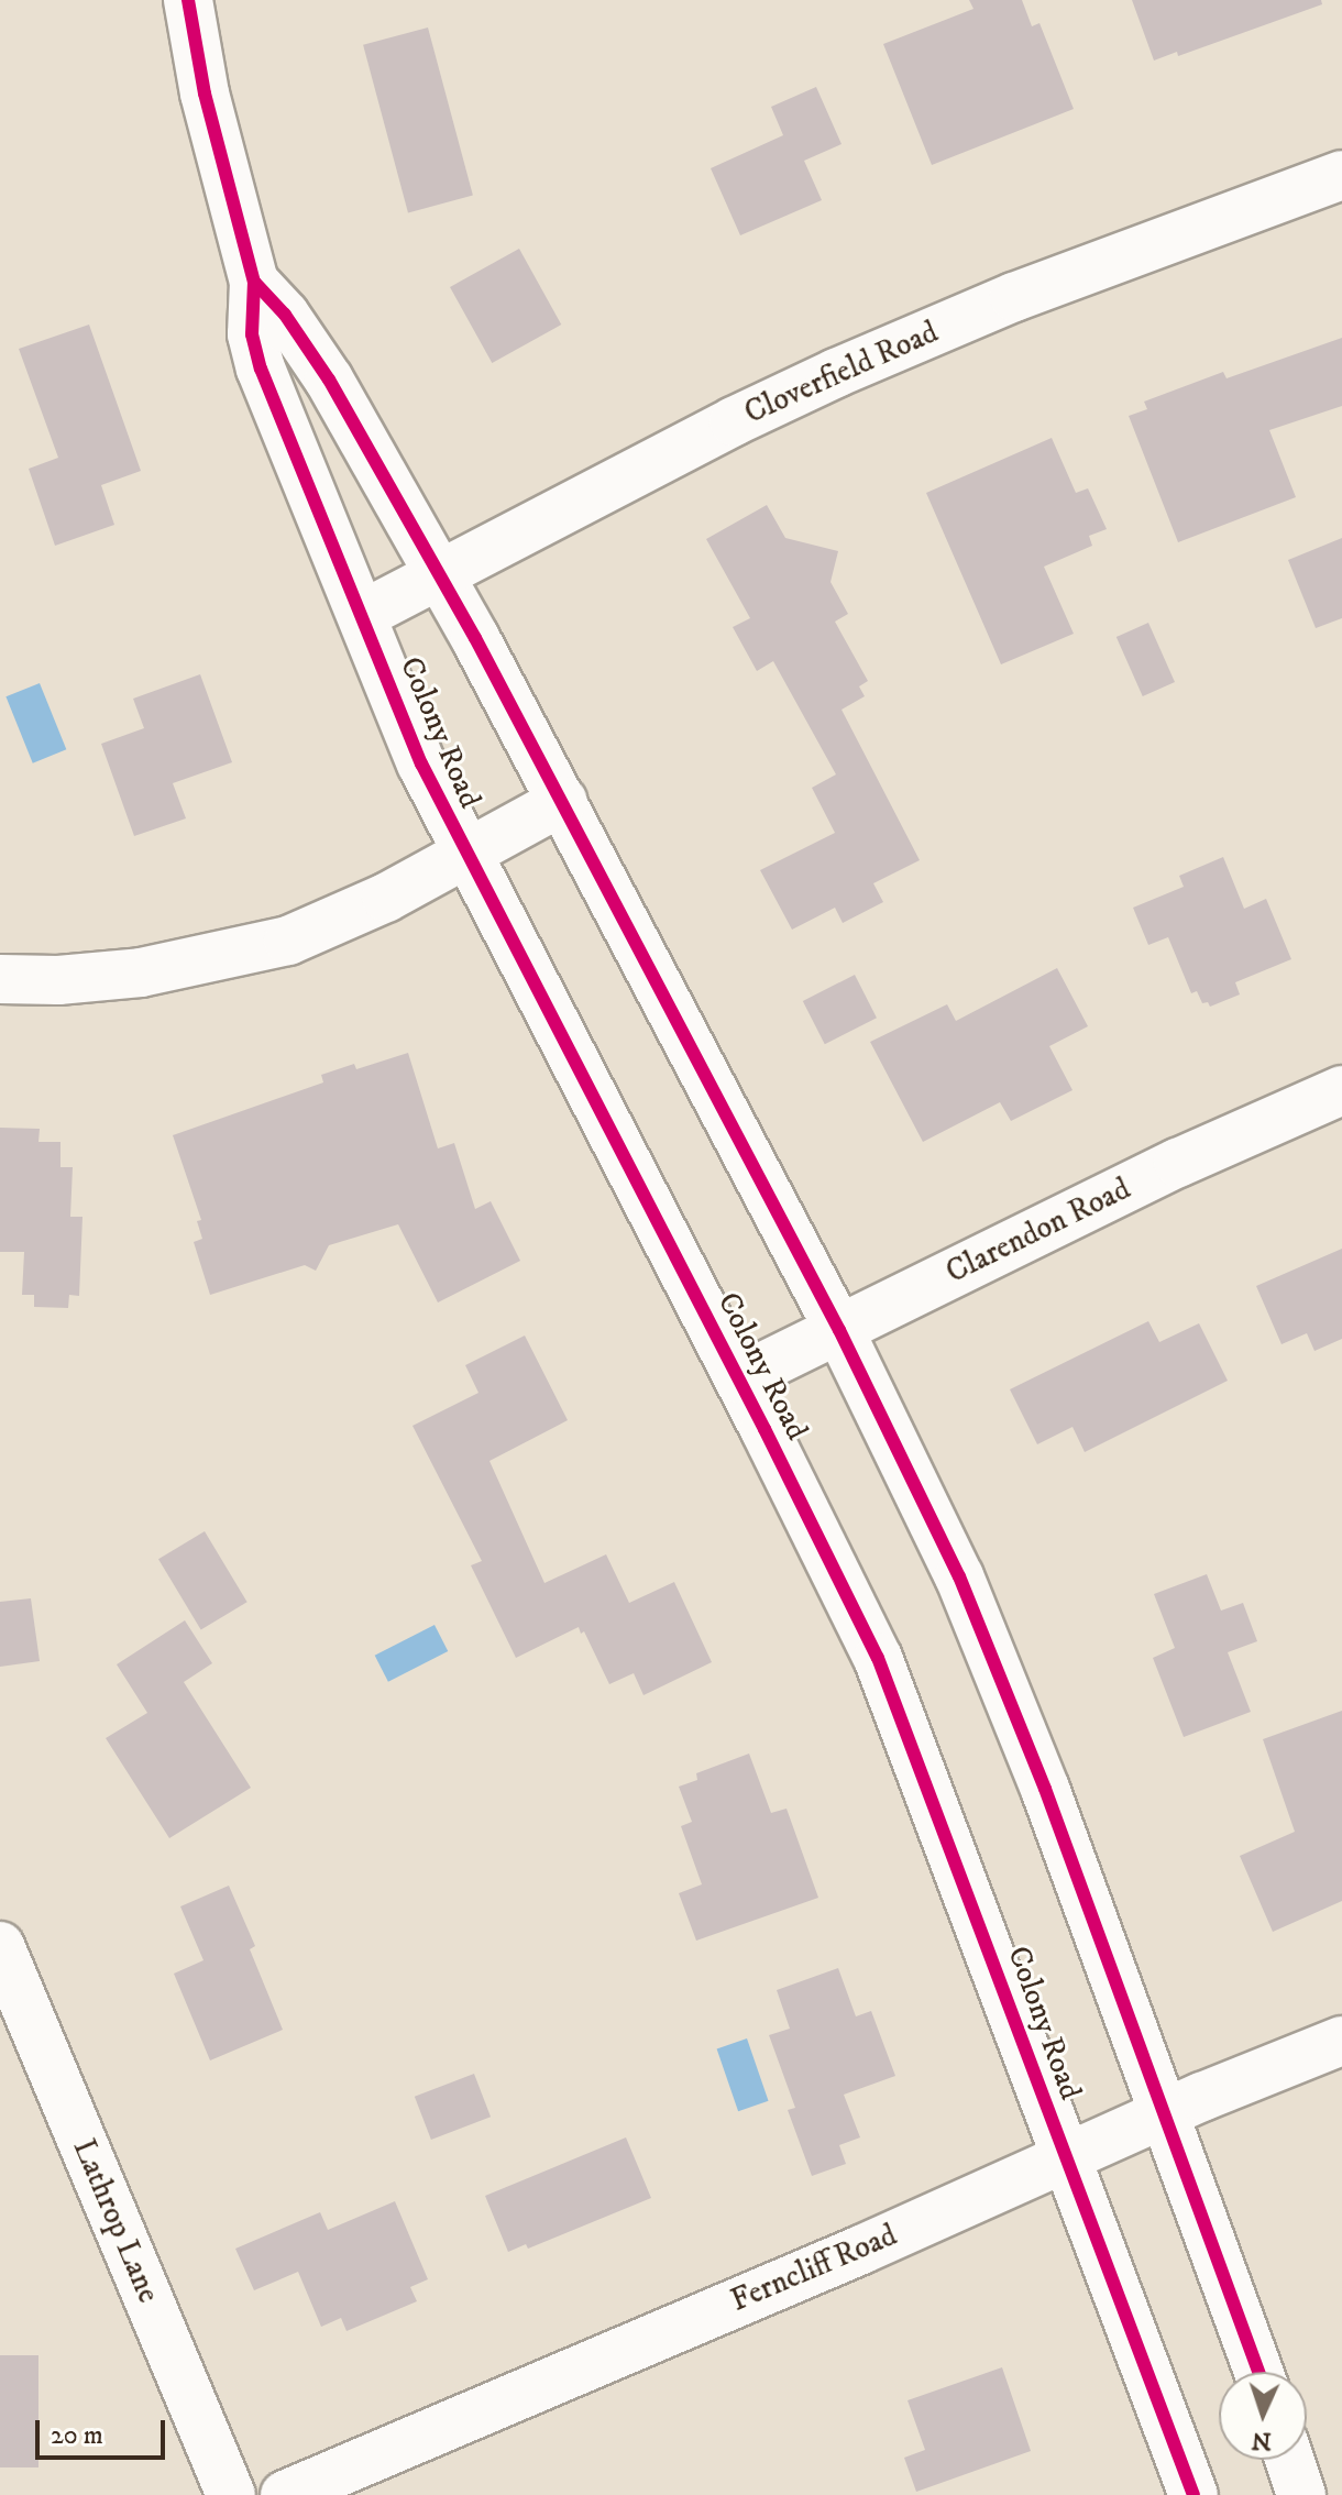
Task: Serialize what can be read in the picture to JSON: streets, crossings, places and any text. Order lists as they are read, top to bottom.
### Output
{
  "streets": {
    "street": [
      "Cloverfield Road",
      "Colony Road",
      "Clarendon Road",
      "Lathrop Lane",
      "Ferncliff Road"
    ]
  },
  "crossings": [
    ["Cloverfield Road", "Colony Road"],
    ["Colony Road", "Clarendon Road"],
    ["Colony Road", "Ferncliff Road"]
  ],
  "scale_bar": "20 m",
  "north": "bottom"
}
